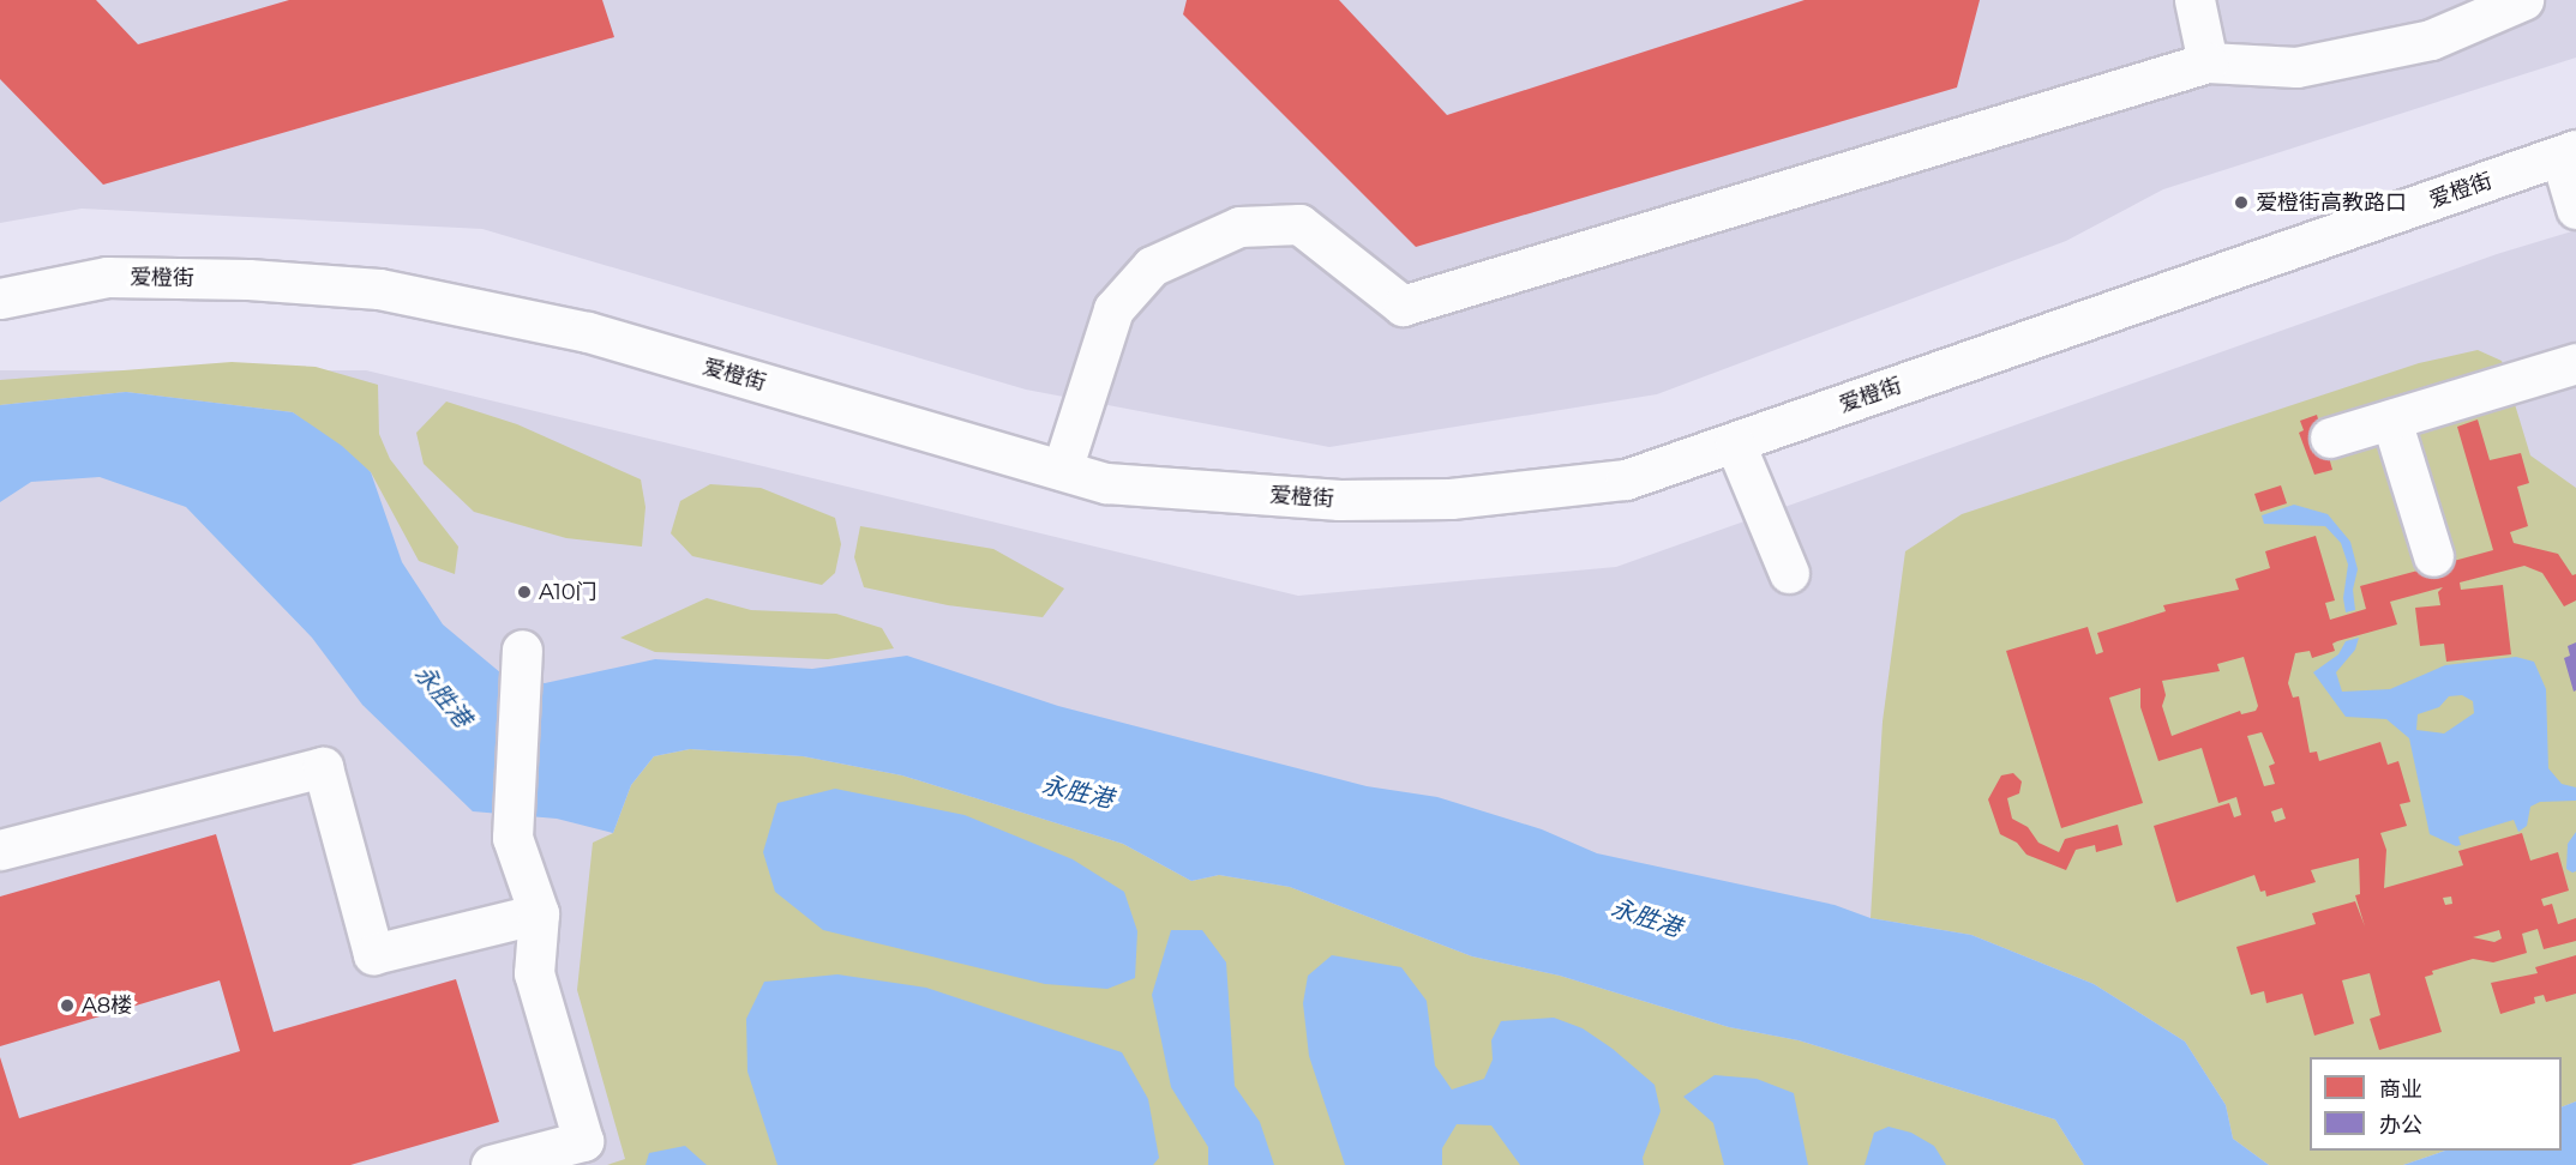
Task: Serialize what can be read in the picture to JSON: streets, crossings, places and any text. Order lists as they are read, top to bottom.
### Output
{
  "streets": {
    "street": ["爱橙街"]
  },
  "water": ["永胜港"],
  "places": ["爱橙街高教路口", "A10门", "A8楼"],
  "legend": ["商业", "办公"]
}
